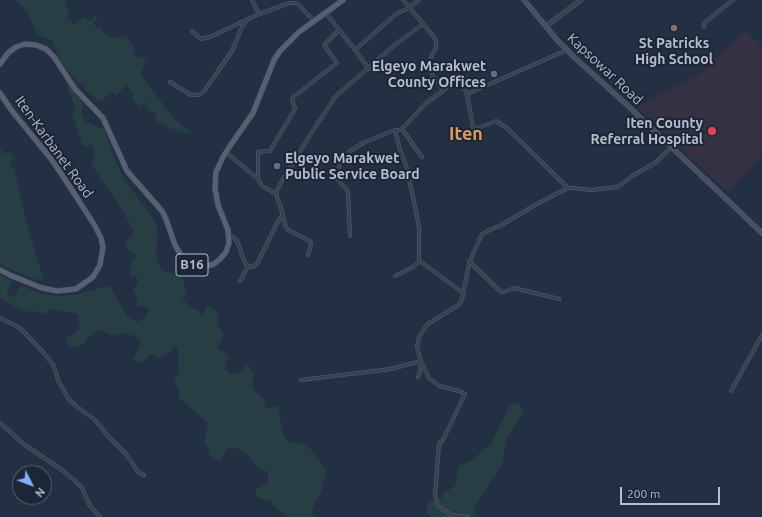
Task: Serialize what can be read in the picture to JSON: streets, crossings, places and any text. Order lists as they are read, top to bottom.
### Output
{
  "streets": {
    "main road": ["Kapsowar Road", "Iten-Karbanet Road", "B16"]
  },
  "districts": ["Iten"],
  "places": [
    "St Patricks High School",
    "Elgeyo Marakwet County Offices",
    "Iten County Referral Hospital",
    "Elgeyo Marakwet Public Service Board"
  ],
  "scale_bar": "200 m",
  "north": "bottom right"
}
